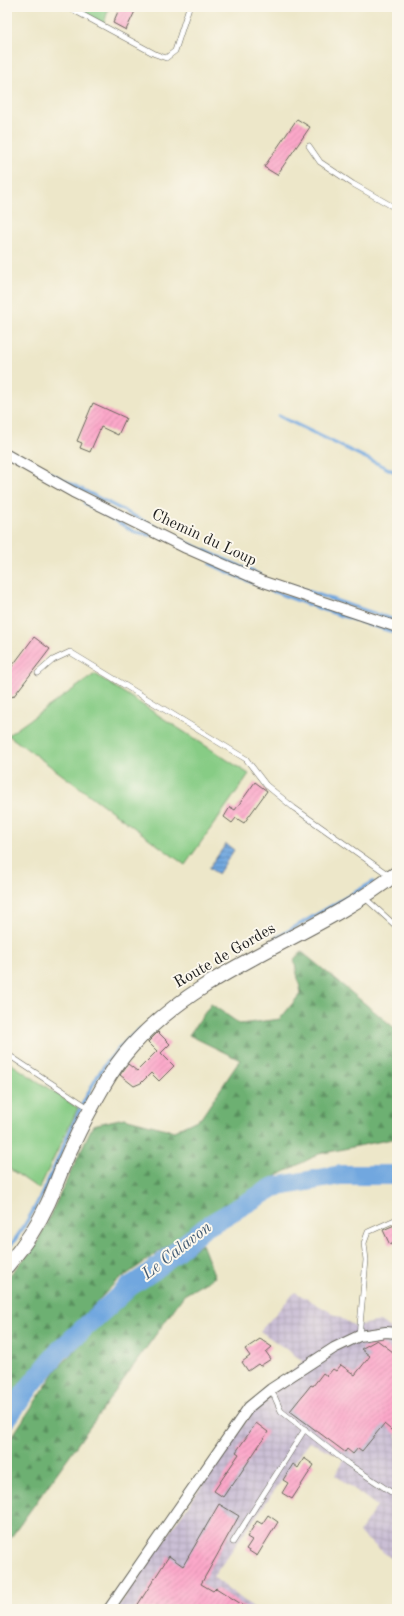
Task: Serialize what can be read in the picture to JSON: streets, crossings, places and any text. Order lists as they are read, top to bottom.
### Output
{
  "streets": {
    "street": ["Chemin du Loup", "Route de Gordes"]
  },
  "water": ["Le Calavon"]
}
